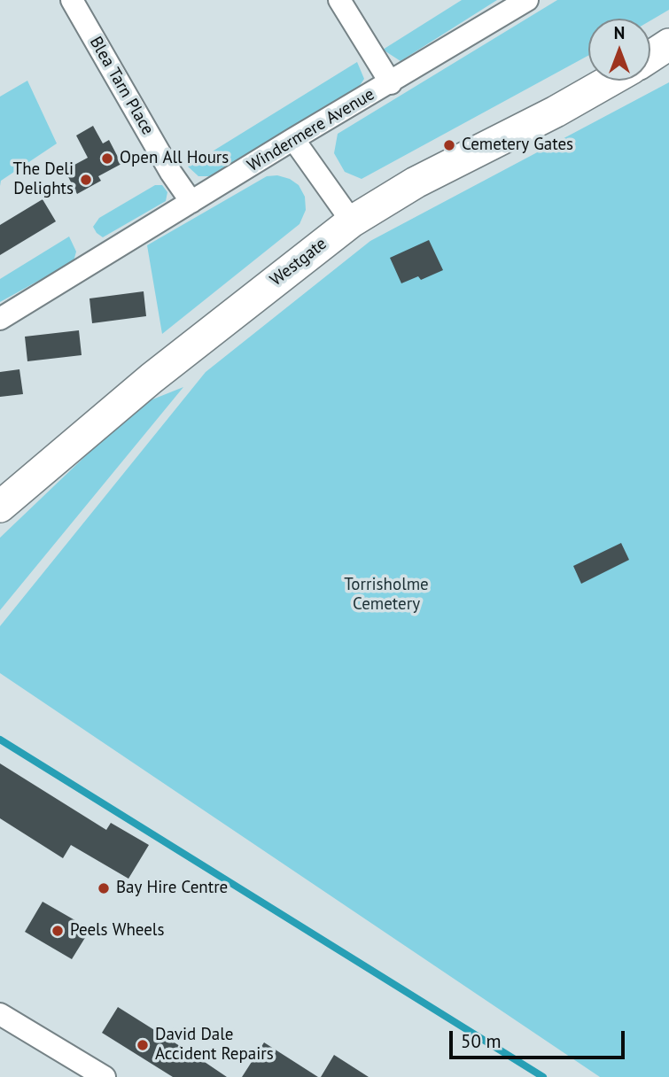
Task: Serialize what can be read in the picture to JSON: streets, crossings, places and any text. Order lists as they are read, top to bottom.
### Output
{
  "streets": {
    "street": ["Blea Tarn Place", "Windermere Avenue", "Westgate"]
  },
  "crossings": [
    ["Blea Tarn Place", "Windermere Avenue"]
  ],
  "parks": ["Torrisholme Cemetery"],
  "places": [
    "Cemetery Gates",
    "Open All Hours",
    "The Deli Delights",
    "Bay Hire Centre",
    "Peels Wheels",
    "David Dale Accident Repairs"
  ],
  "scale_bar": "50 m",
  "north": "top"
}
